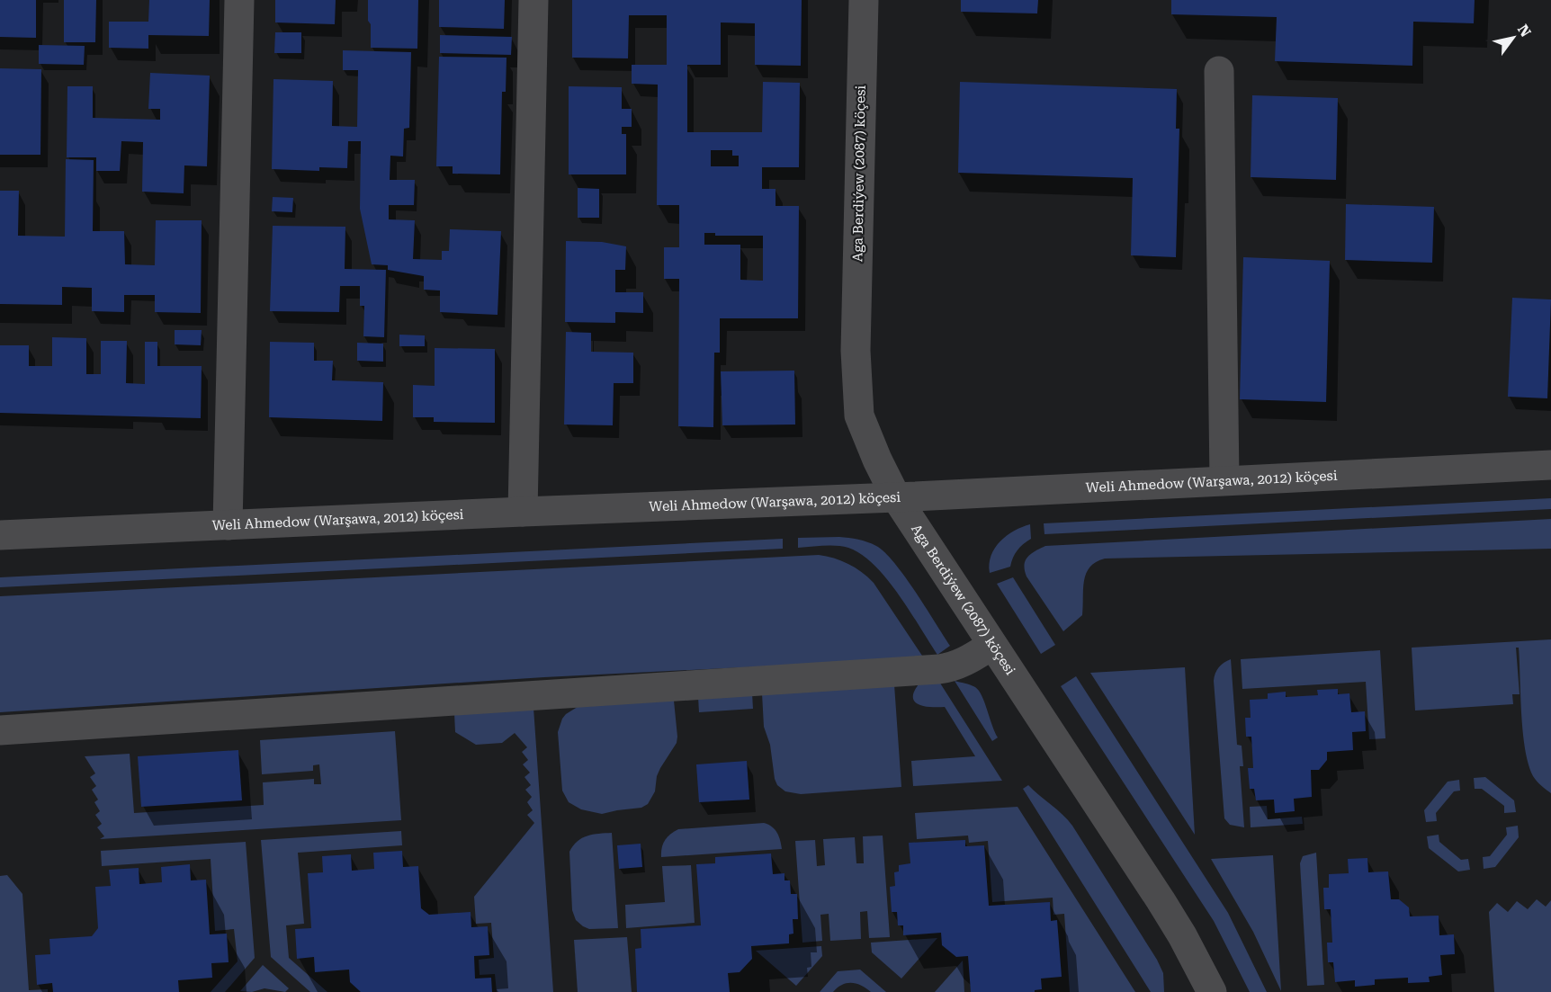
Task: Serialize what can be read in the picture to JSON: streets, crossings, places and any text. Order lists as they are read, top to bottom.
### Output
{
  "streets": {
    "street": ["Aga Berdiýew (2087) köçesi", "Weli Ahmedow (Warşawa, 2012) köçesi"]
  },
  "crossings": [
    ["Aga Berdiýew (2087) köçesi", "Weli Ahmedow (Warşawa, 2012) köçesi"]
  ],
  "north": "top right"
}
